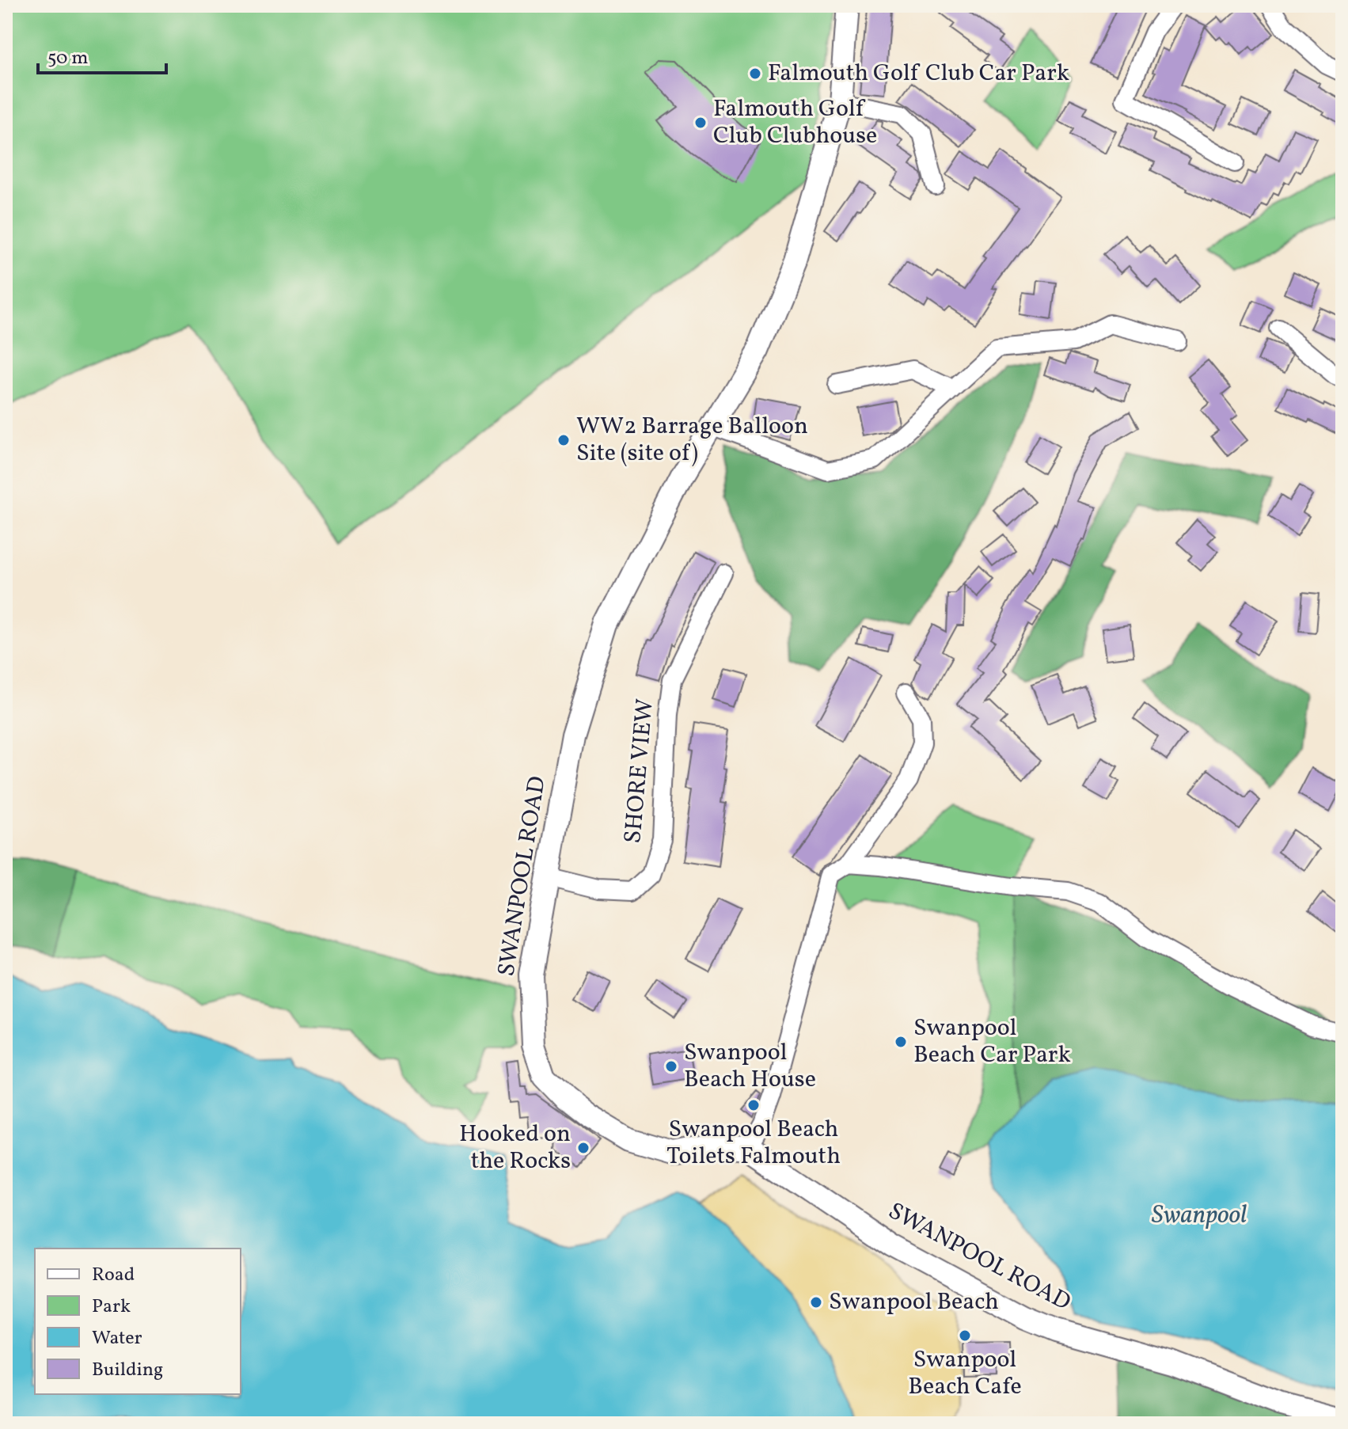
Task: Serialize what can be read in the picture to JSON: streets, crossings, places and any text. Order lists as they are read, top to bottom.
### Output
{
  "streets": {
    "street": ["SHORE VIEW", "SWANPOOL ROAD"]
  },
  "crossings": [
    ["SHORE VIEW", "SWANPOOL ROAD"]
  ],
  "water": ["Swanpool"],
  "places": [
    "Falmouth Golf Club Car Park",
    "Falmouth Golf Club Clubhouse",
    "WW2 Barrage Balloon Site (site of)",
    "Swanpool Beach Car Park",
    "Swanpool Beach House",
    "Swanpool Beach Toilets Falmouth",
    "Hooked on the Rocks",
    "Swanpool Beach",
    "Swanpool Beach Cafe"
  ],
  "legend": [
    "Road",
    "Park",
    "Water",
    "Building"
  ],
  "scale_bar": "50 m"
}
